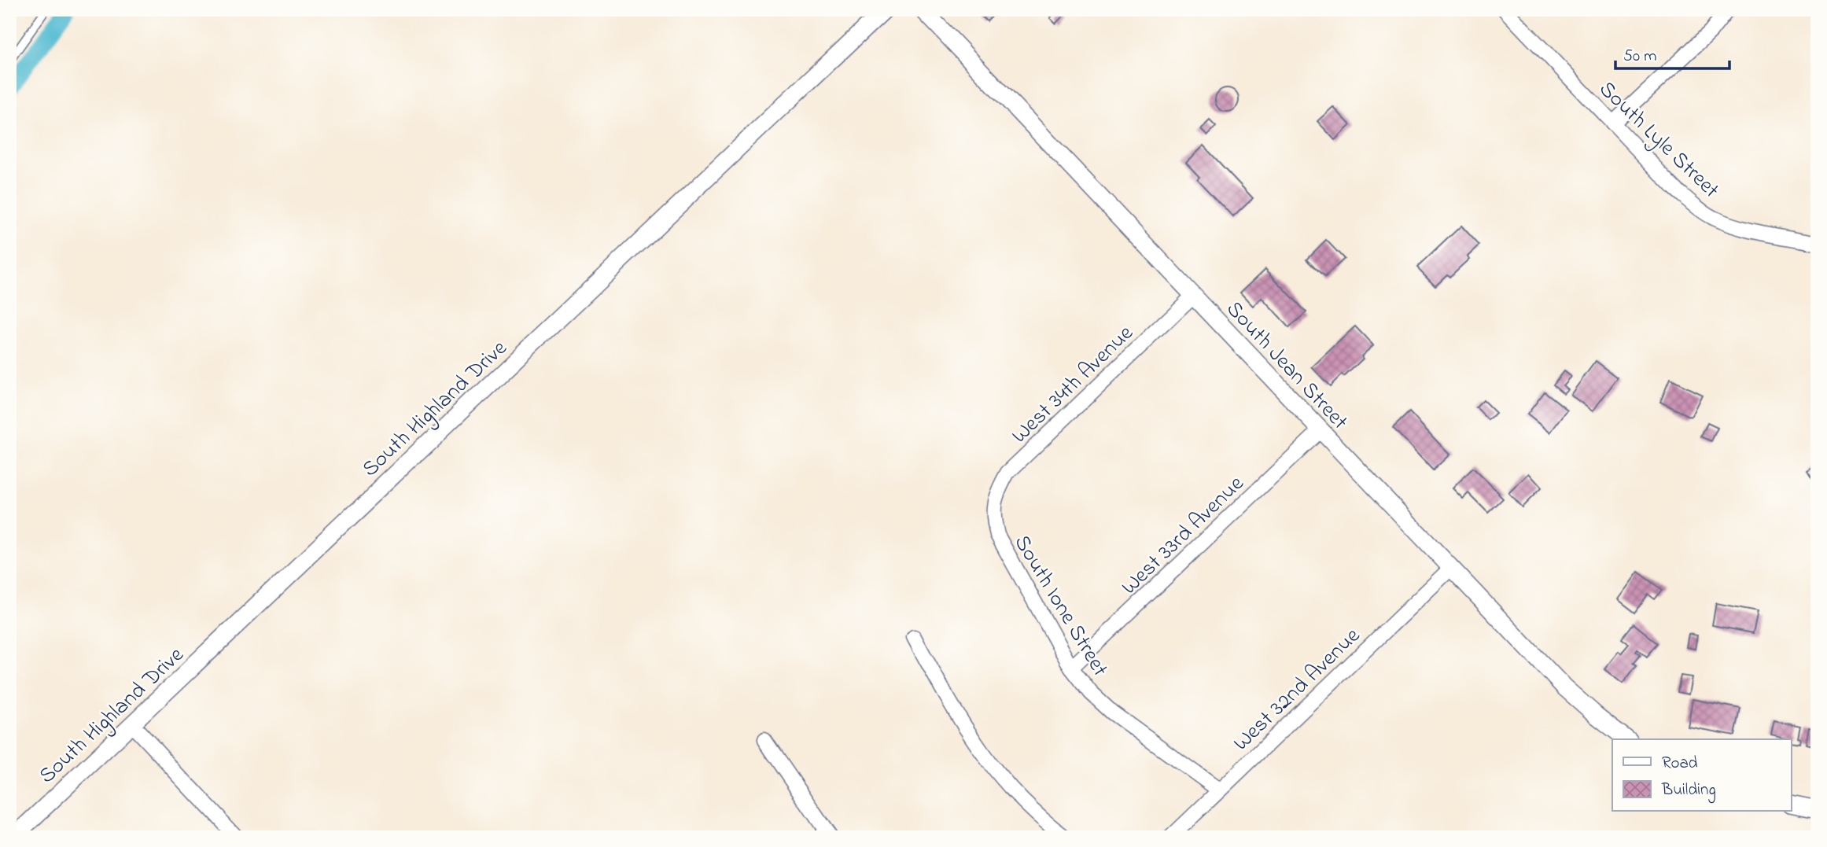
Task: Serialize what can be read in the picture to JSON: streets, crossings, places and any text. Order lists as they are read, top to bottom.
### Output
{
  "streets": {
    "street": [
      "South Lyle Street",
      "South Jean Street",
      "West 34th Avenue",
      "South Highland Drive",
      "West 33rd Avenue",
      "South Ione Street",
      "West 32nd Avenue"
    ]
  },
  "crossings": [
    ["South Jean Street", "West 34th Avenue"],
    ["South Jean Street", "West 33rd Avenue"],
    ["South Jean Street", "West 32nd Avenue"],
    ["West 34th Avenue", "South Ione Street"],
    ["West 33rd Avenue", "South Ione Street"],
    ["South Ione Street", "West 32nd Avenue"]
  ],
  "legend": ["Road", "Building"],
  "scale_bar": "50 m"
}
